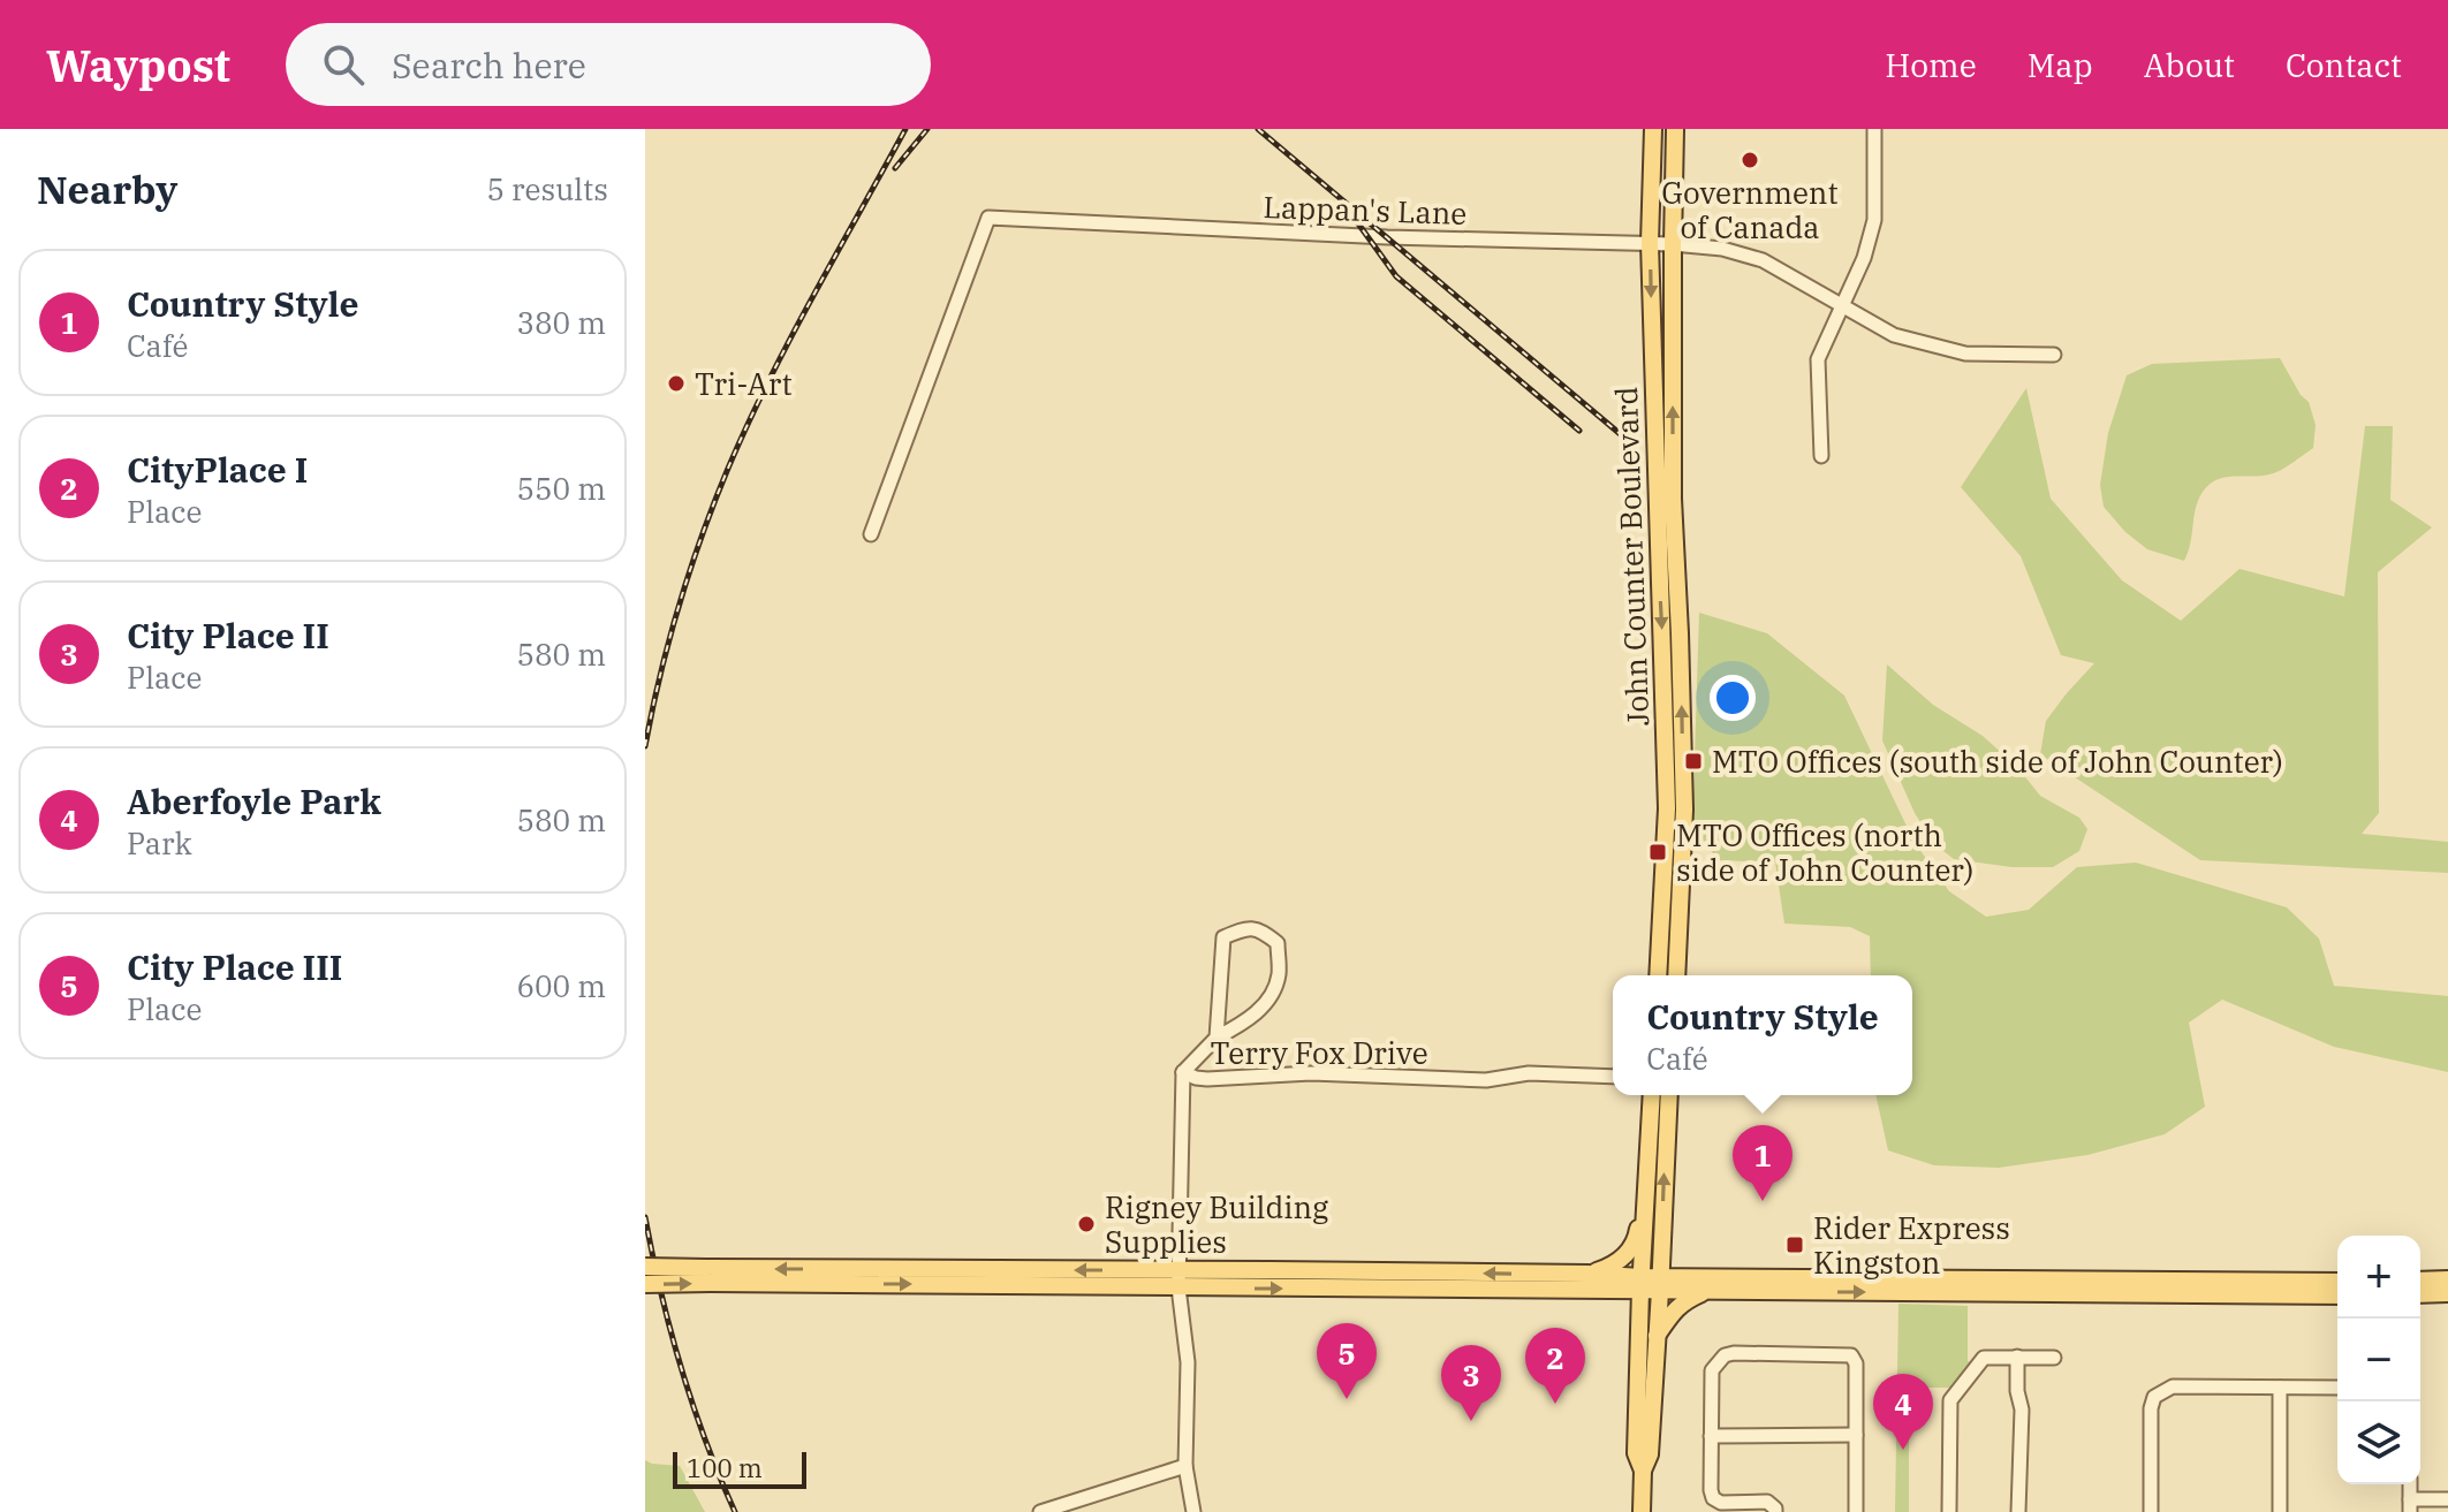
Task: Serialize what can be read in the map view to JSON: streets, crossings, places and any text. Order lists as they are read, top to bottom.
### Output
{
  "streets": {
    "main road": ["John Counter Boulevard"],
    "street": ["Lappan's Lane", "Terry Fox Drive"]
  },
  "crossings": [
    ["Lappan's Lane", "John Counter Boulevard"]
  ],
  "places": {
    "other": ["Government of Canada", "Tri-Art", "Rigney Building Supplies"],
    "transit": ["MTO Offices (south side of John Counter)", "MTO Offices (north side of John Counter)", "Rider Express Kingston"]
  },
  "scale_bar": "100 m",
  "page": {
    "header": "Waypost",
    "search": "Search here",
    "nav": [
      "Home",
      "Map",
      "About",
      "Contact"
    ],
    "heading": ["Nearby", "5 results"],
    "list": [
      {
        "mark": "1",
        "name": "Country Style",
        "note": "Café",
        "value": "380 m"
      },
      {
        "mark": "2",
        "name": "CityPlace I",
        "note": "Place",
        "value": "550 m"
      },
      {
        "mark": "3",
        "name": "City Place II",
        "note": "Place",
        "value": "580 m"
      },
      {
        "mark": "4",
        "name": "Aberfoyle Park",
        "note": "Park",
        "value": "580 m"
      },
      {
        "mark": "5",
        "name": "City Place III",
        "note": "Place",
        "value": "600 m"
      }
    ],
    "popup": ["Country Style", "Café"],
    "pins": [
      "1",
      "5",
      "2",
      "3",
      "4"
    ],
    "map_buttons": ["+", "−"],
    "scale": "100 m"
  }
}
